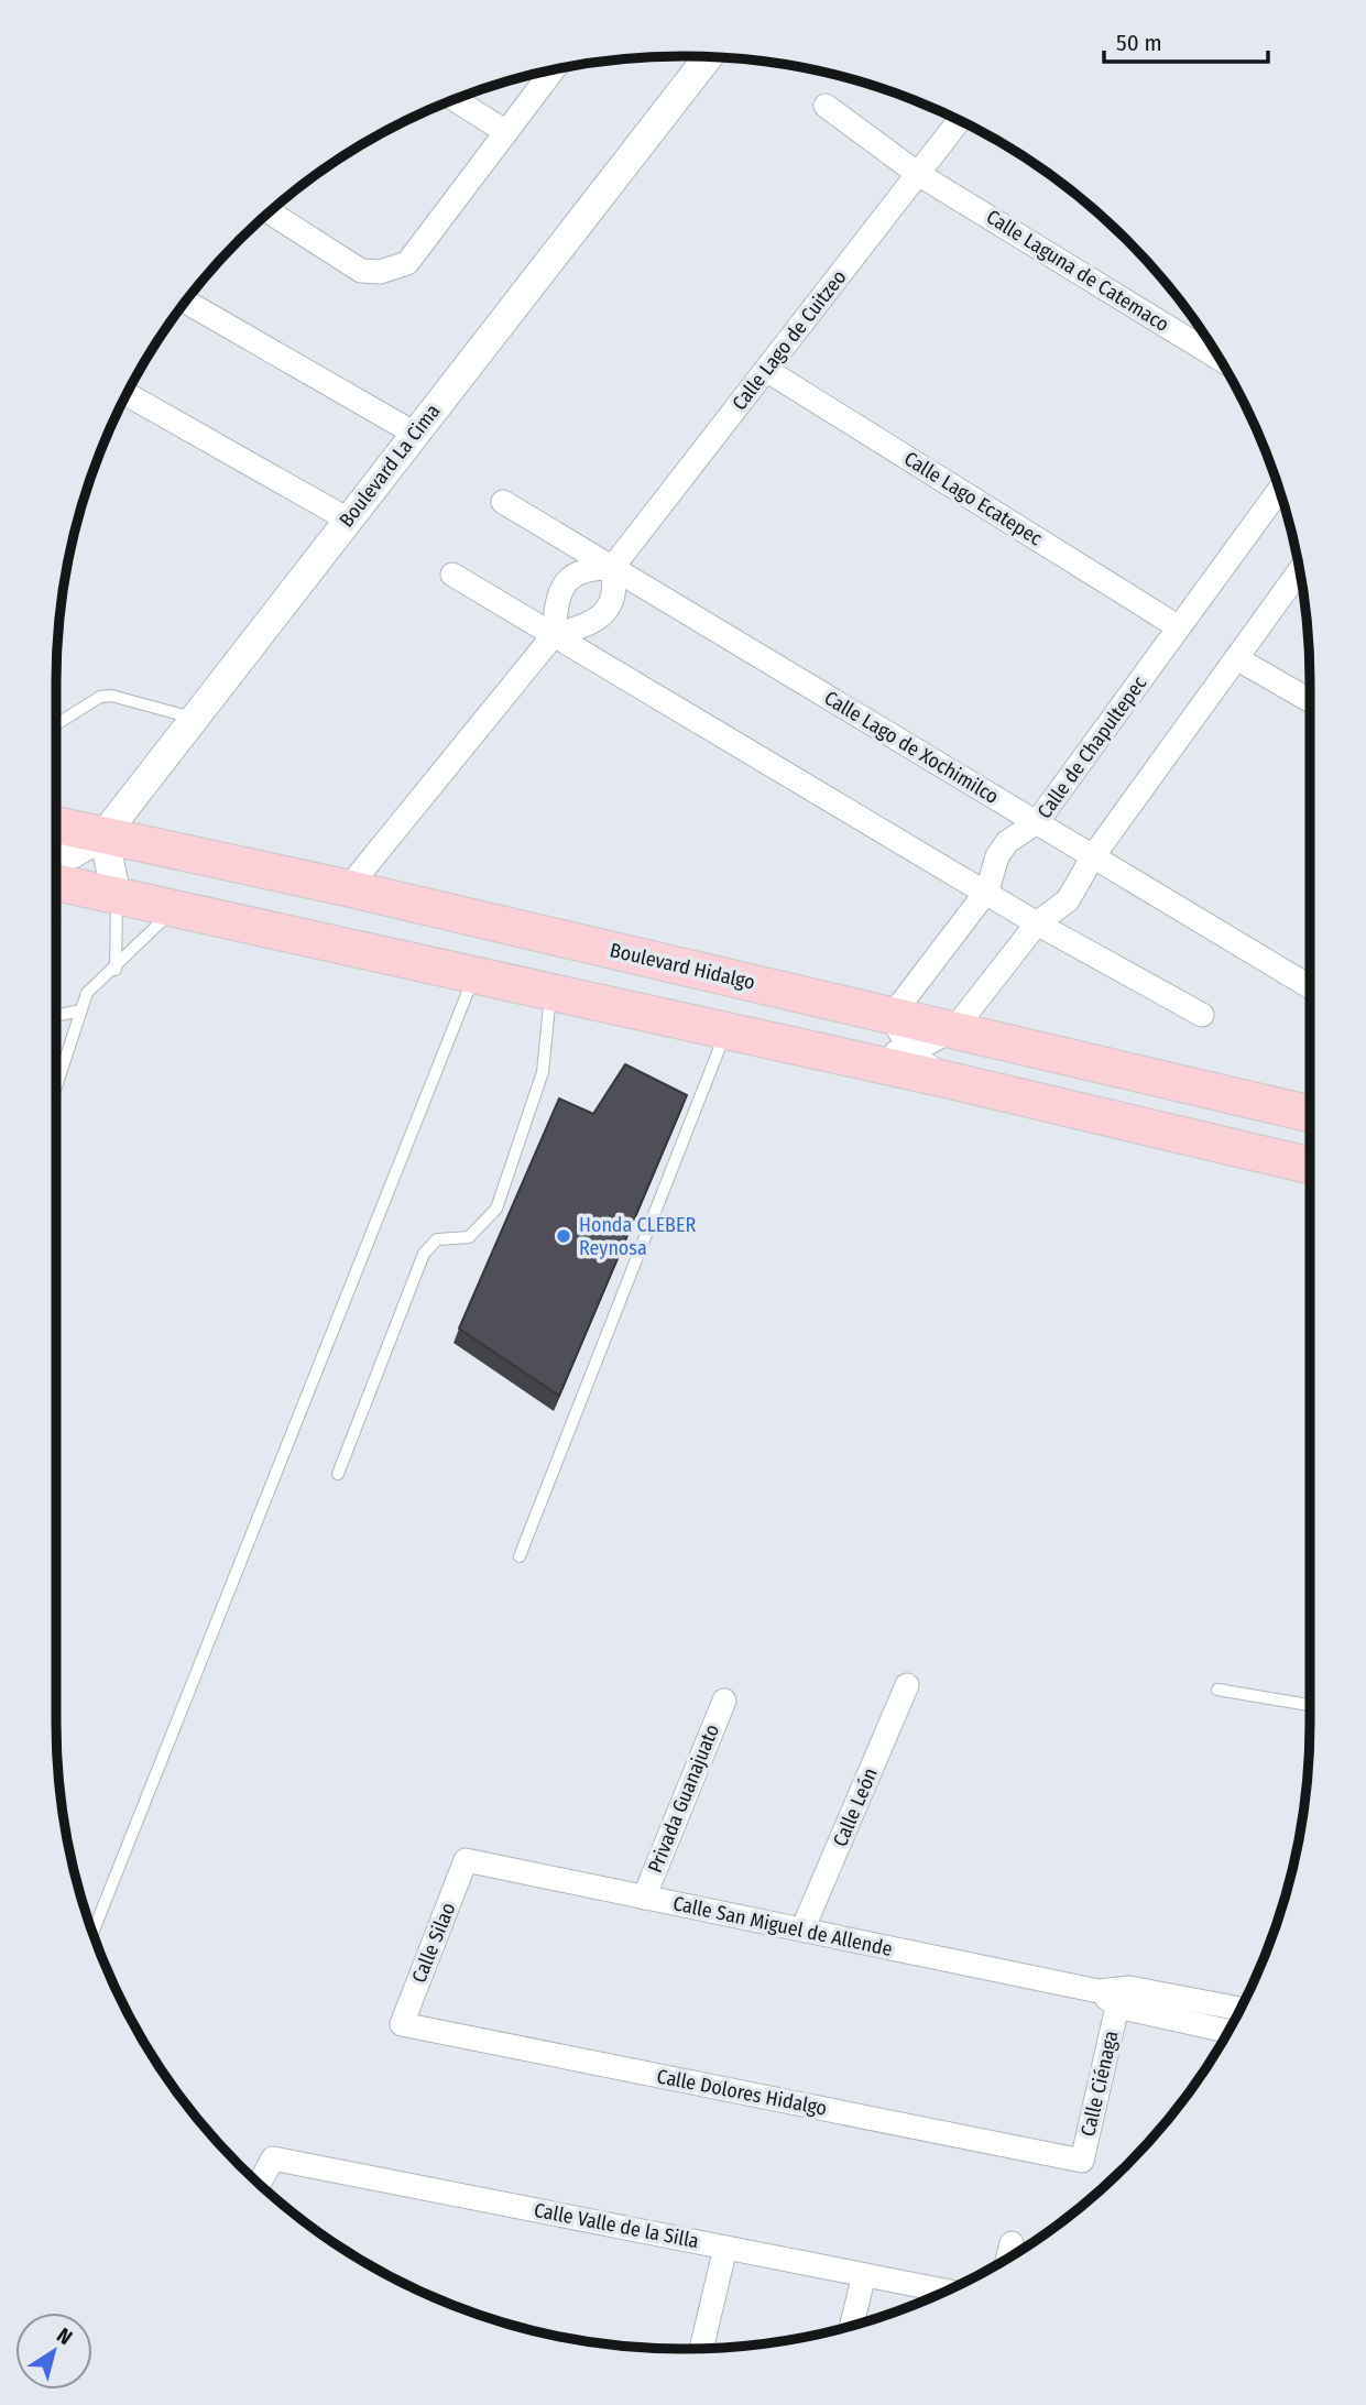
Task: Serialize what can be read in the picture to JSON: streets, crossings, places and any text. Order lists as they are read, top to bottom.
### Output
{
  "streets": {
    "main road": ["Boulevard Hidalgo"],
    "street": [
      "Calle Laguna de Catemaco",
      "Calle Lago de Cuitzeo",
      "Boulevard La Cima",
      "Calle Lago Ecatepec",
      "Calle Lago de Xochimilco",
      "Calle de Chapultepec",
      "Privada Guanajuato",
      "Calle León",
      "Calle San Miguel de Allende",
      "Calle Silao",
      "Calle Ciénaga",
      "Calle Dolores Hidalgo",
      "Calle Valle de la Silla"
    ]
  },
  "crossings": [
    ["Calle Laguna de Catemaco", "Calle Lago de Cuitzeo"],
    ["Calle Lago de Cuitzeo", "Calle Lago Ecatepec"],
    ["Calle Lago de Cuitzeo", "Calle Lago de Xochimilco"],
    ["Boulevard La Cima", "Boulevard Hidalgo"],
    ["Calle Lago Ecatepec", "Calle de Chapultepec"],
    ["Calle Lago de Xochimilco", "Calle de Chapultepec"],
    ["Calle de Chapultepec", "Boulevard Hidalgo"],
    ["Privada Guanajuato", "Calle San Miguel de Allende"],
    ["Calle León", "Calle San Miguel de Allende"],
    ["Calle San Miguel de Allende", "Calle Silao"],
    ["Calle San Miguel de Allende", "Calle Ciénaga"],
    ["Calle Silao", "Calle Dolores Hidalgo"],
    ["Calle Ciénaga", "Calle Dolores Hidalgo"]
  ],
  "places": ["Honda CLEBER Reynosa"],
  "scale_bar": "50 m",
  "north": "top right"
}
